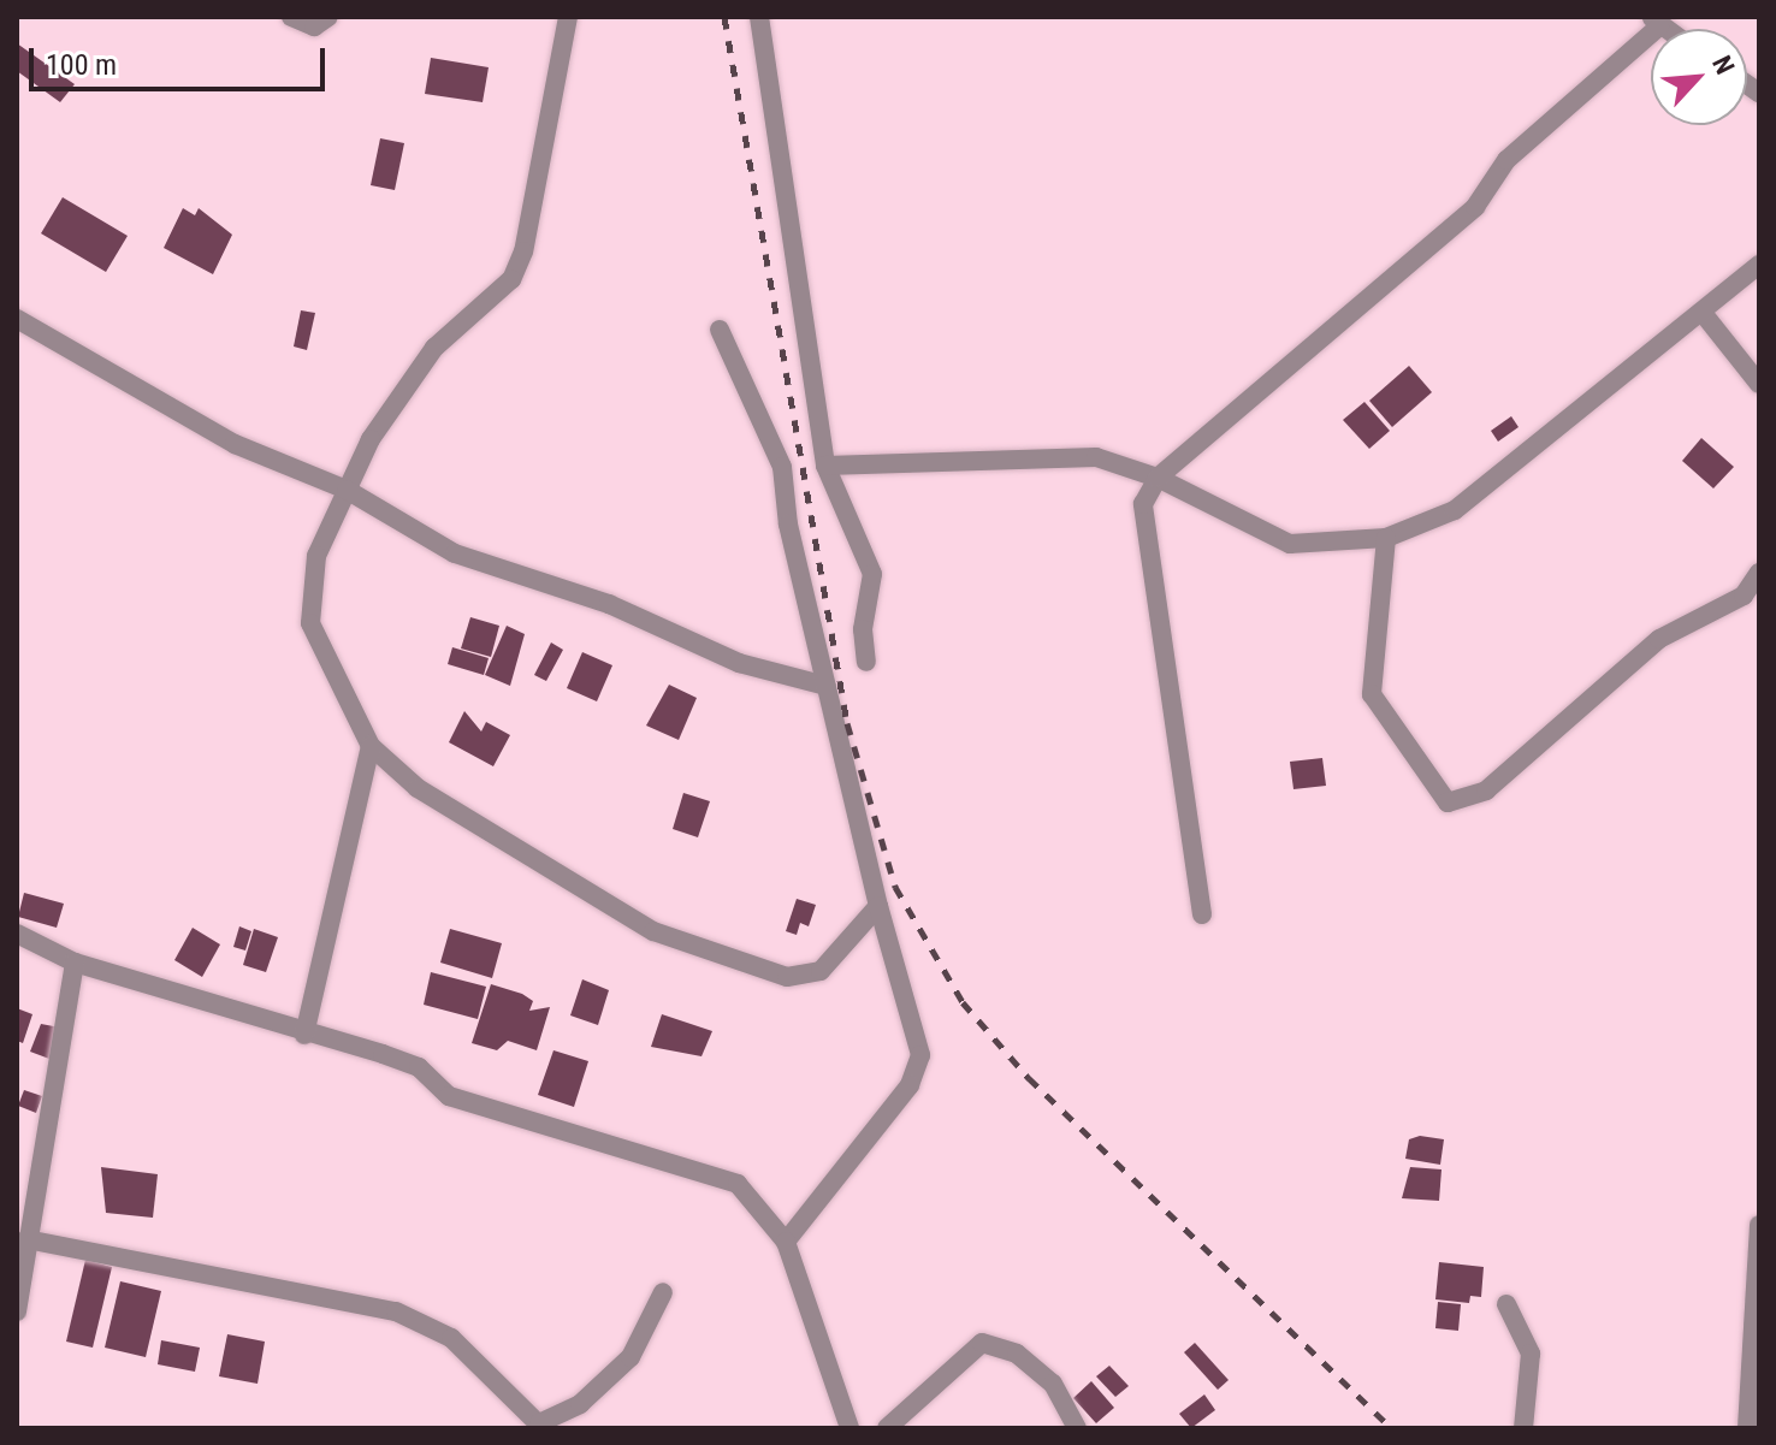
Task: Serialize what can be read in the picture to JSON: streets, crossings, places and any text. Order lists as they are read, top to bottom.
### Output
{
  "scale_bar": "100 m",
  "north": "top right"
}
